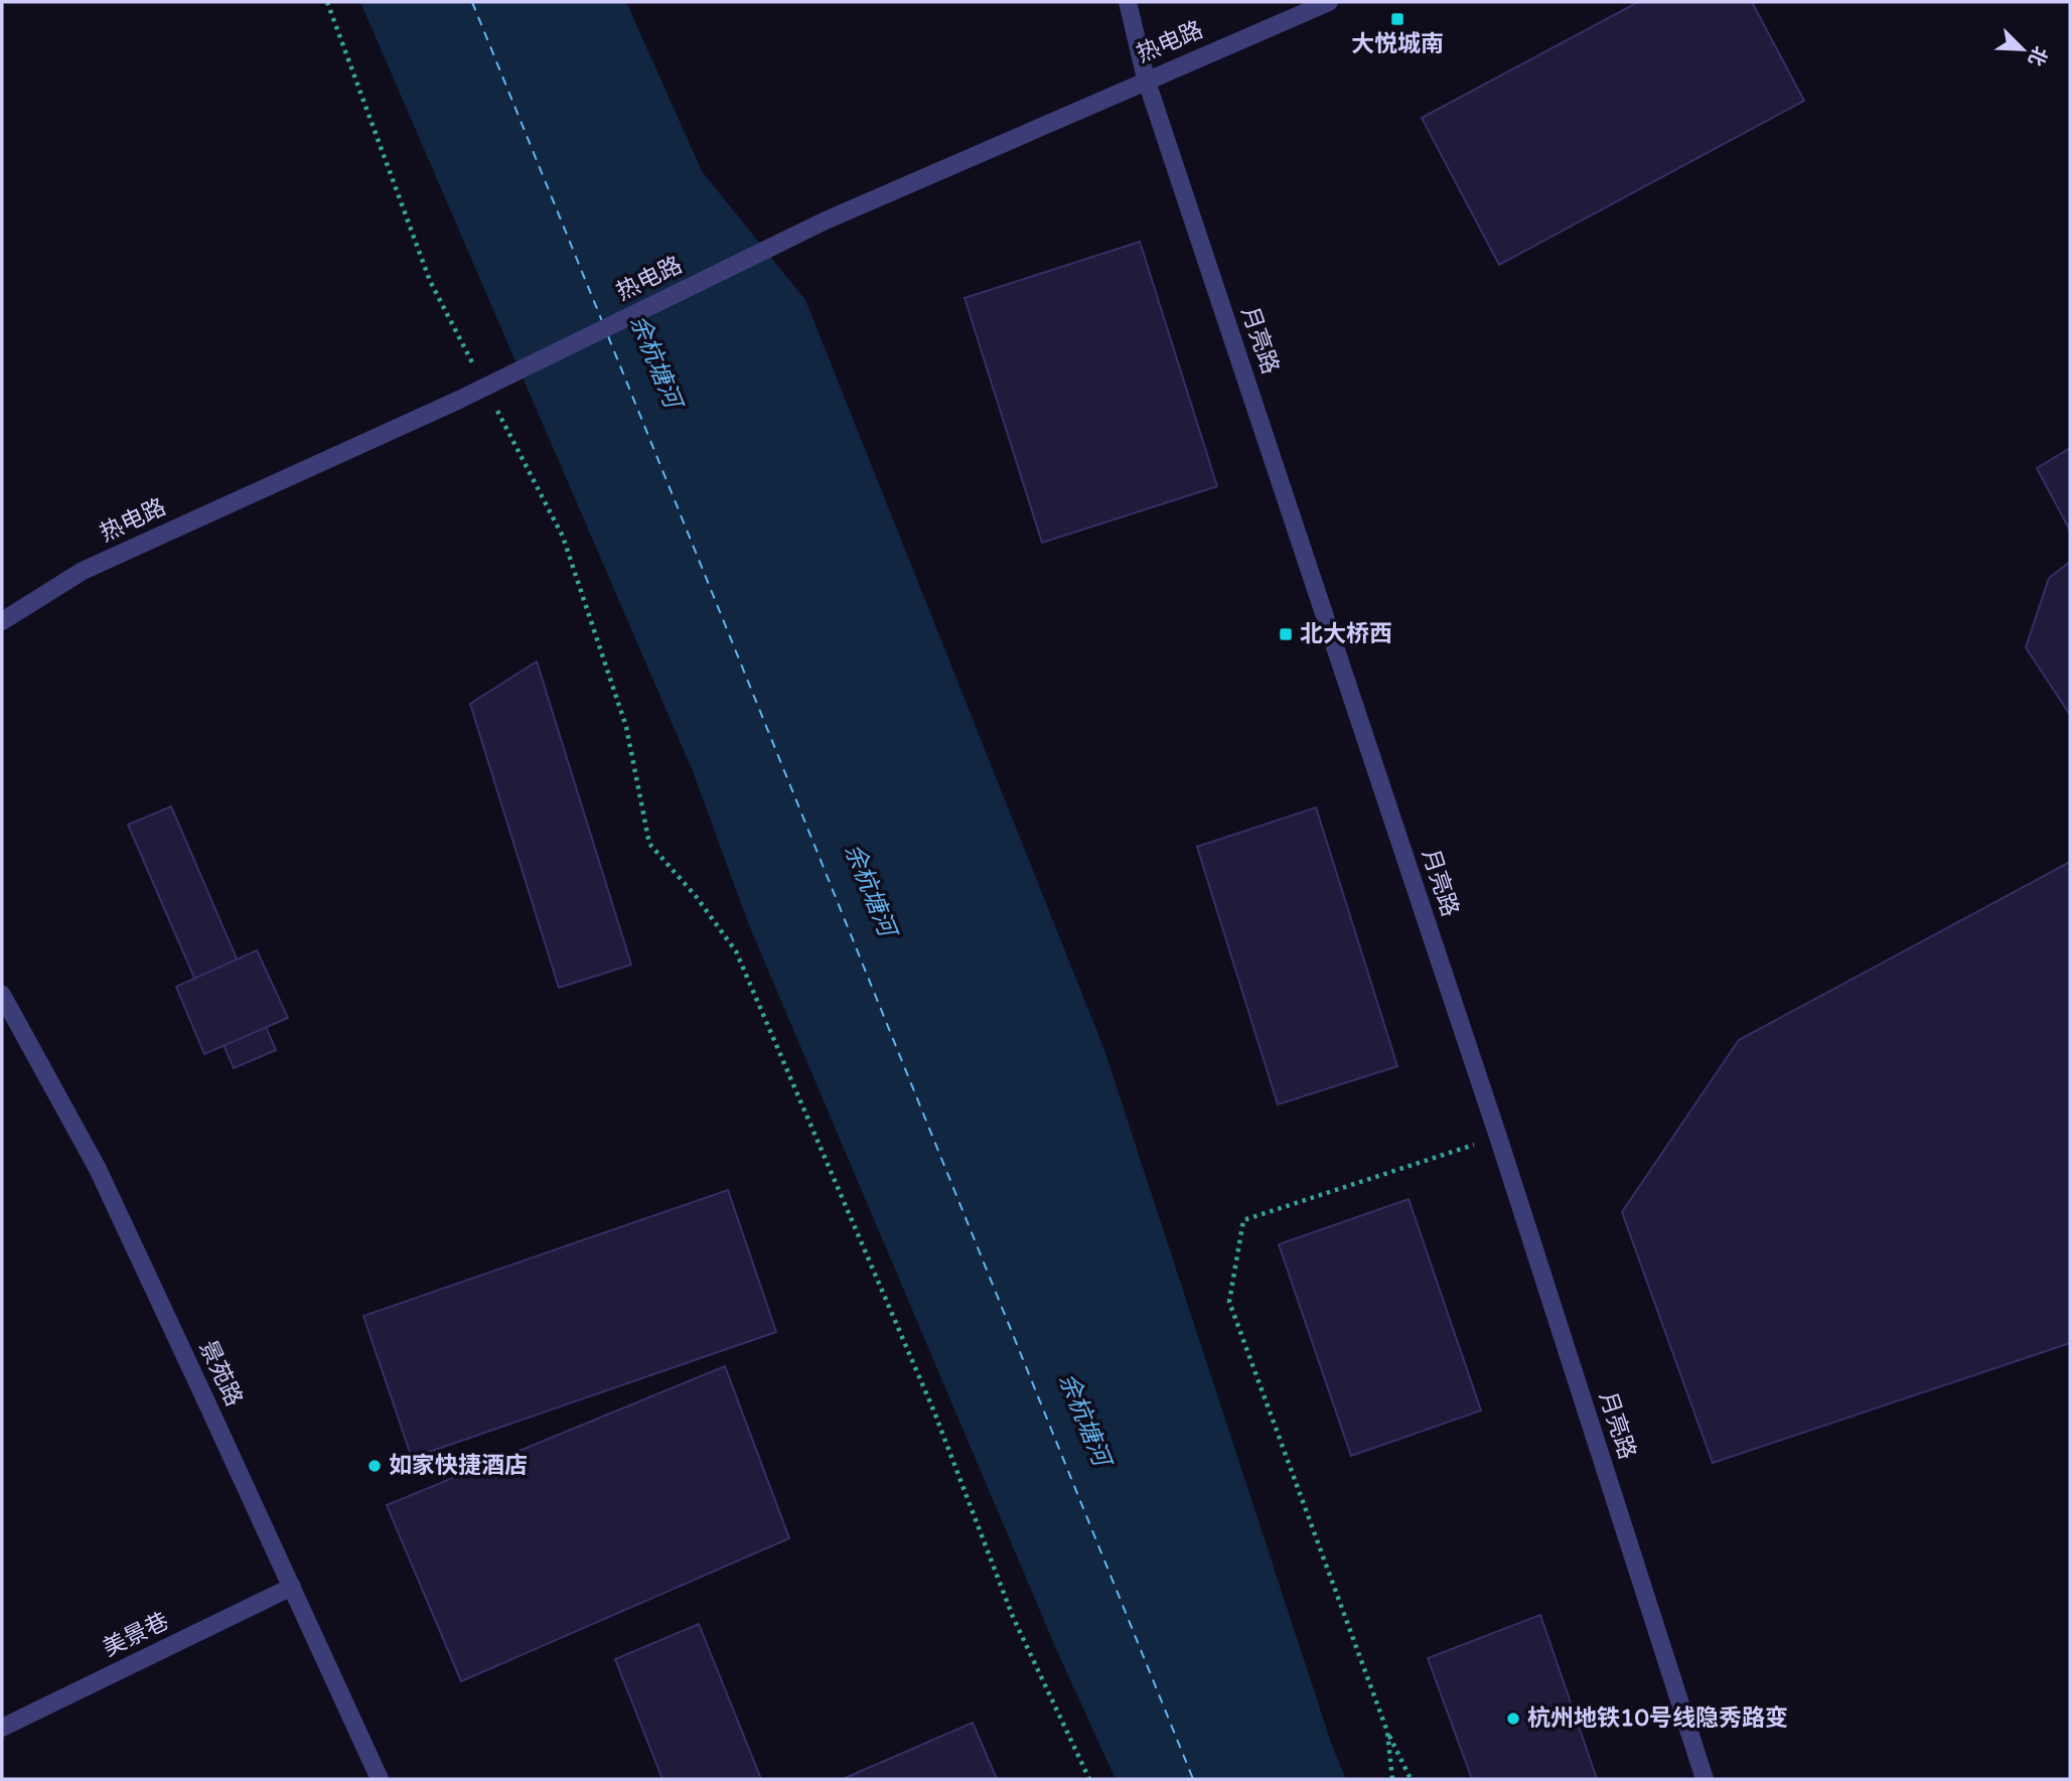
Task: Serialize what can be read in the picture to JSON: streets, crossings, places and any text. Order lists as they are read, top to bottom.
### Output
{
  "streets": {
    "street": [
      "热电路",
      "月亮路",
      "景苑路",
      "美景巷"
    ]
  },
  "crossings": [
    ["热电路", "月亮路"],
    ["景苑路", "美景巷"]
  ],
  "water": ["余杭塘河"],
  "places": {
    "transit": ["大悦城南", "北大桥西"],
    "other": ["如家快捷酒店", "杭州地铁10号线隐秀路变"]
  },
  "north": "bottom right"
}
